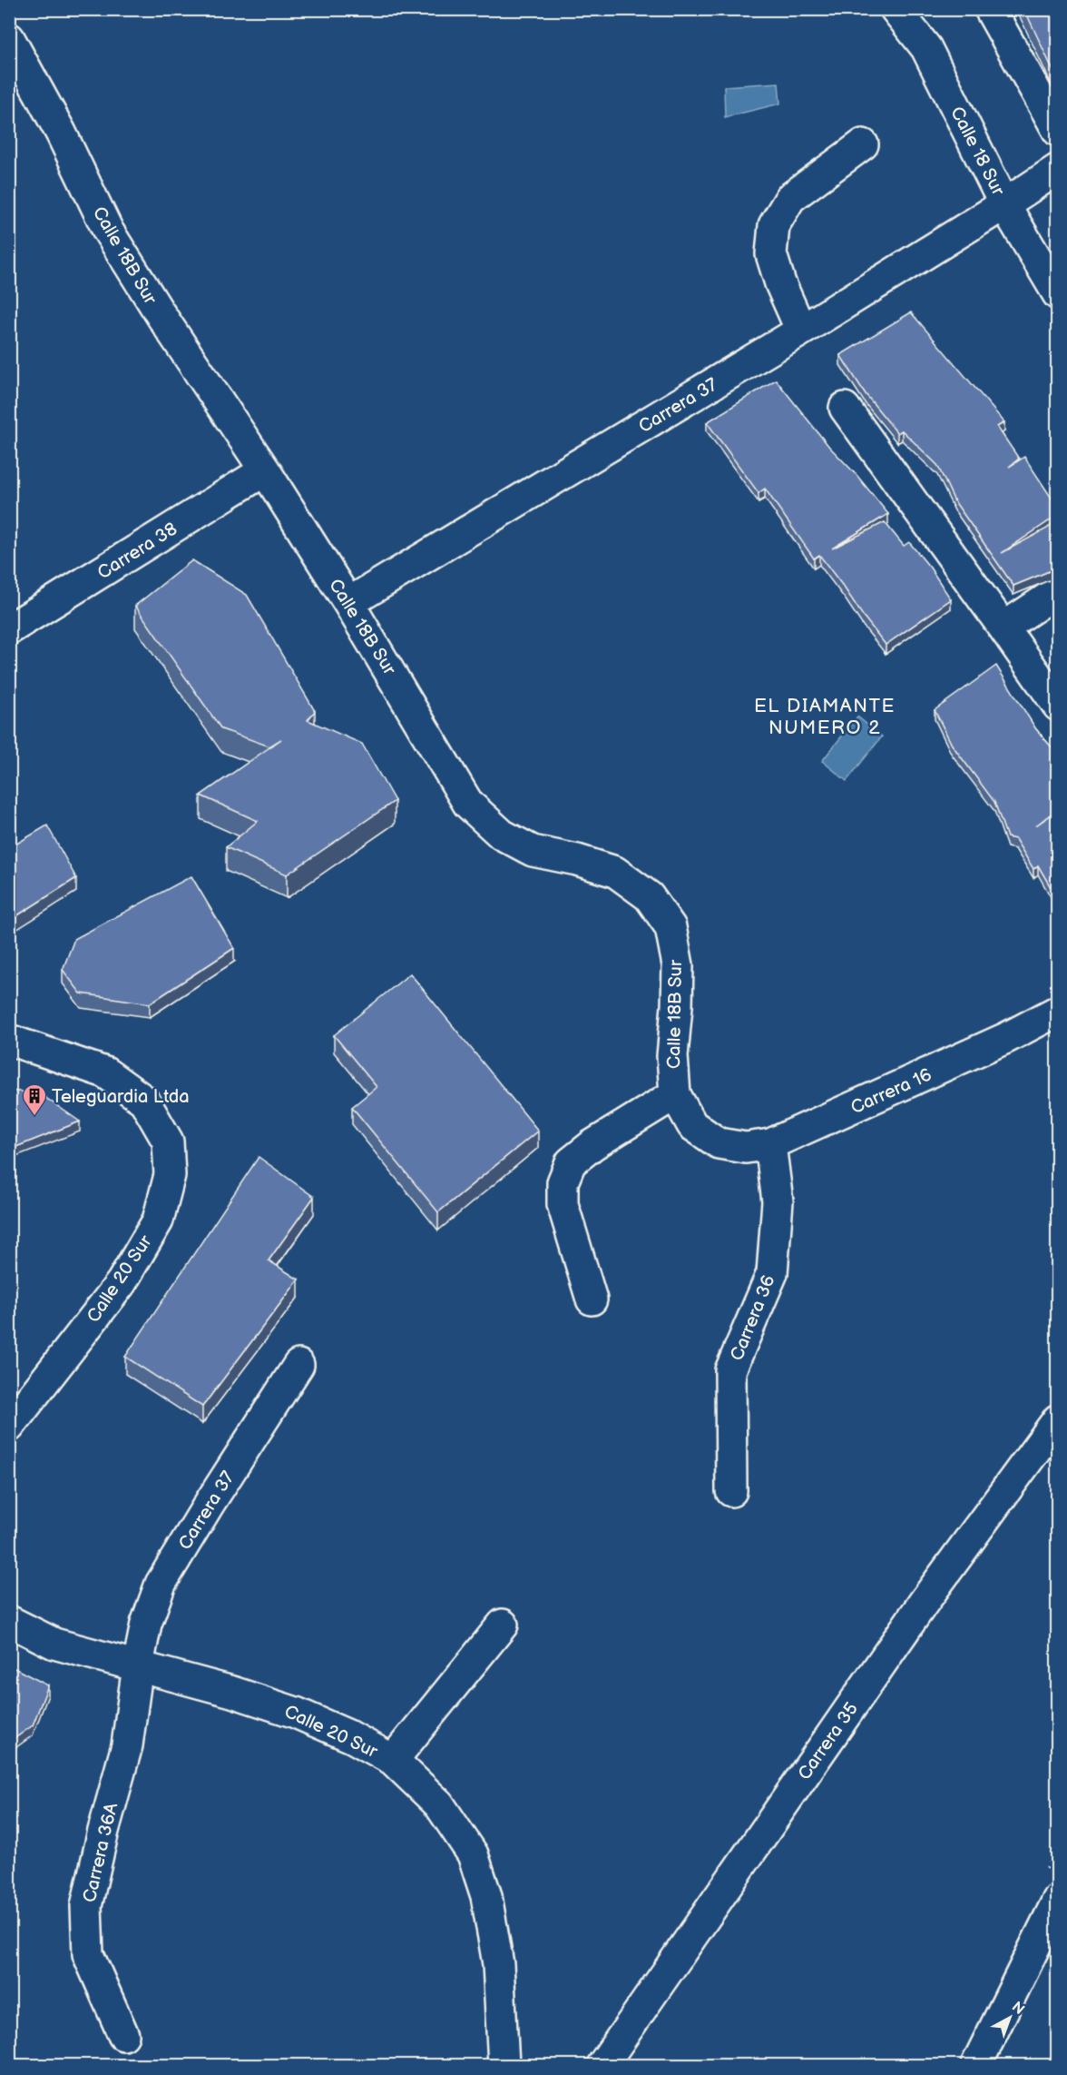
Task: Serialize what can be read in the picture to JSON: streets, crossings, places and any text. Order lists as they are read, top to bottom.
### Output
{
  "streets": {
    "street": [
      "Calle 18 Sur",
      "Calle 18B Sur",
      "Carrera 37",
      "Carrera 38",
      "Carrera 16",
      "Calle 20 Sur",
      "Carrera 36",
      "Carrera 35",
      "Carrera 36A"
    ]
  },
  "crossings": [
    ["Calle 18 Sur", "Carrera 37"],
    ["Calle 18B Sur", "Carrera 37"],
    ["Calle 18B Sur", "Carrera 38"],
    ["Calle 18B Sur", "Carrera 16"],
    ["Carrera 37", "Calle 20 Sur"],
    ["Carrera 37", "Carrera 36A"],
    ["Carrera 16", "Carrera 36"],
    ["Calle 20 Sur", "Carrera 36A"]
  ],
  "districts": ["EL DIAMANTE NUMERO 2"],
  "places": {
    "building": ["Teleguardia Ltda"]
  },
  "north": "top right"
}
